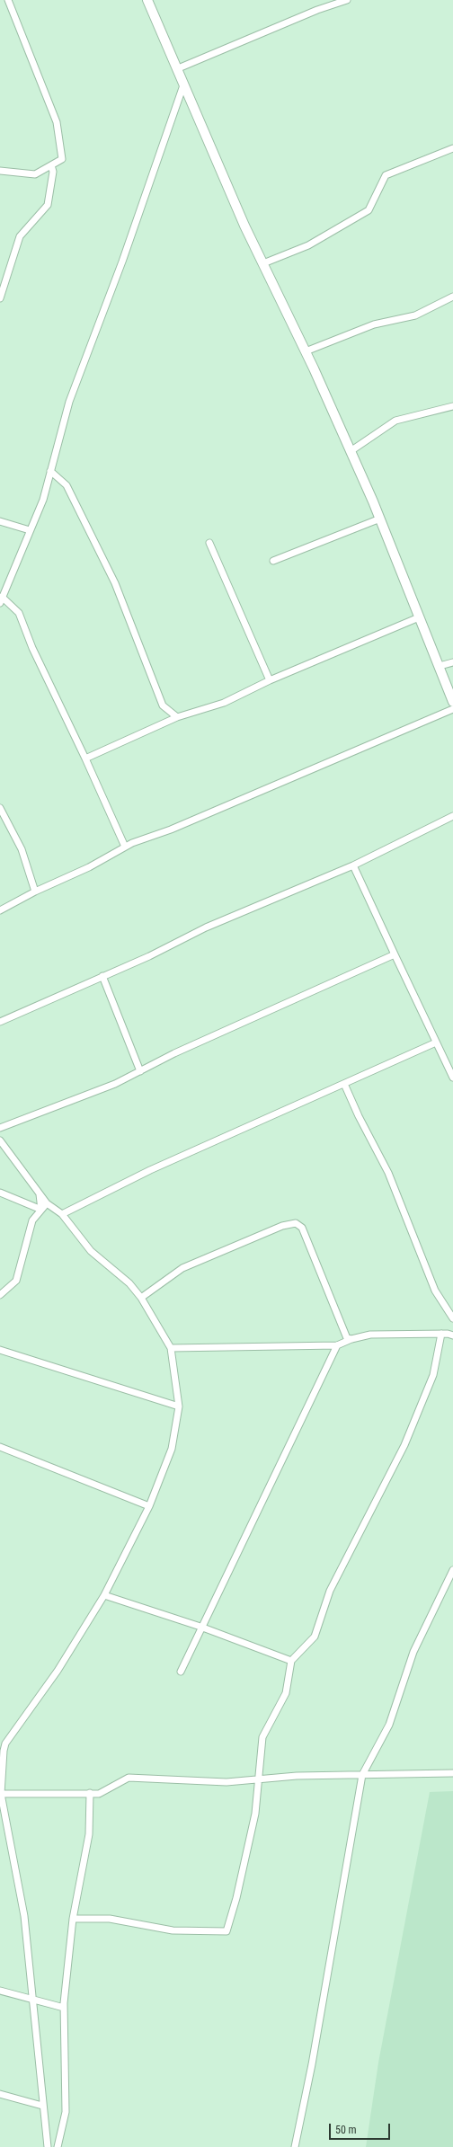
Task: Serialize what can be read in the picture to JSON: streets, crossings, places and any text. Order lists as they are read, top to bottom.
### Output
{
  "scale_bar": "50 m"
}
